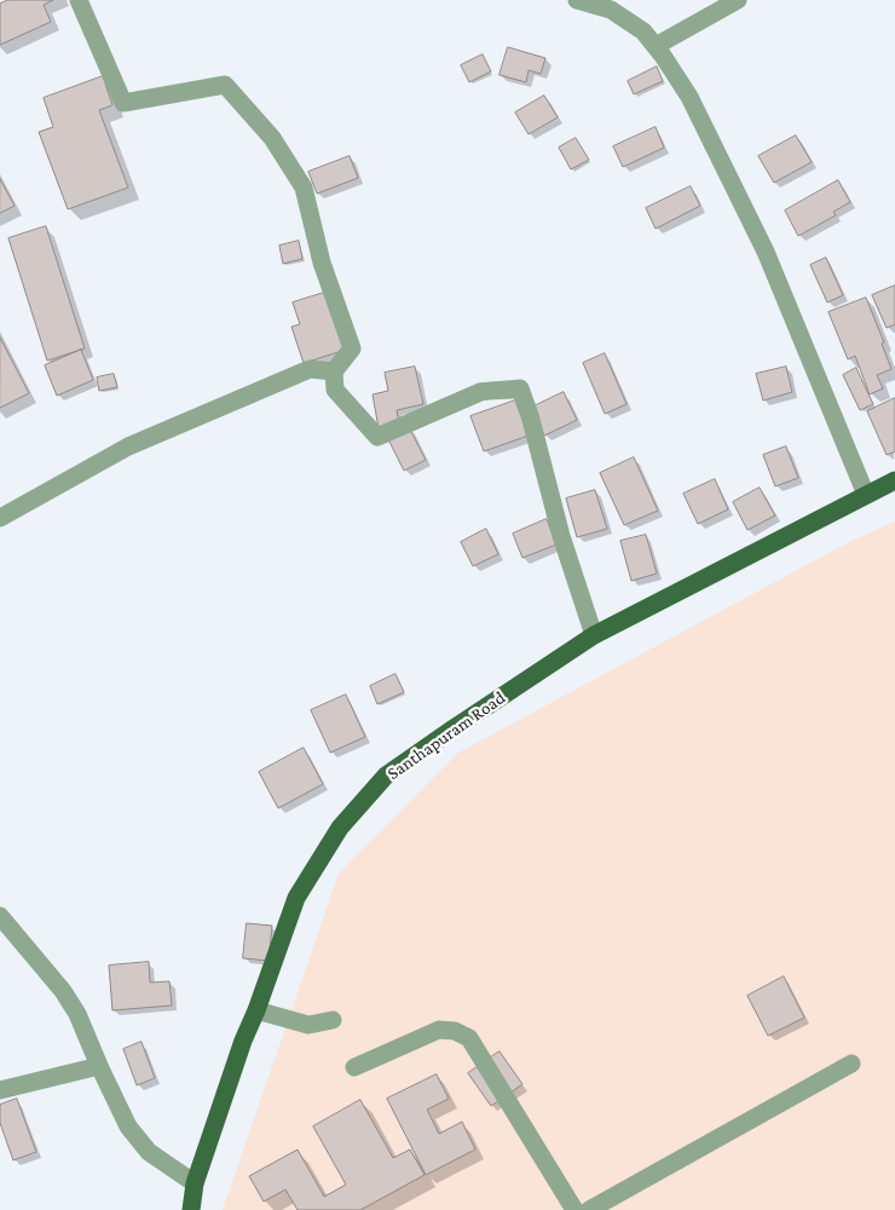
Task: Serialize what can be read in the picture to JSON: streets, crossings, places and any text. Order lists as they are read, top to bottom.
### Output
{
  "streets": {
    "main road": ["Santhapuram Road"]
  }
}
